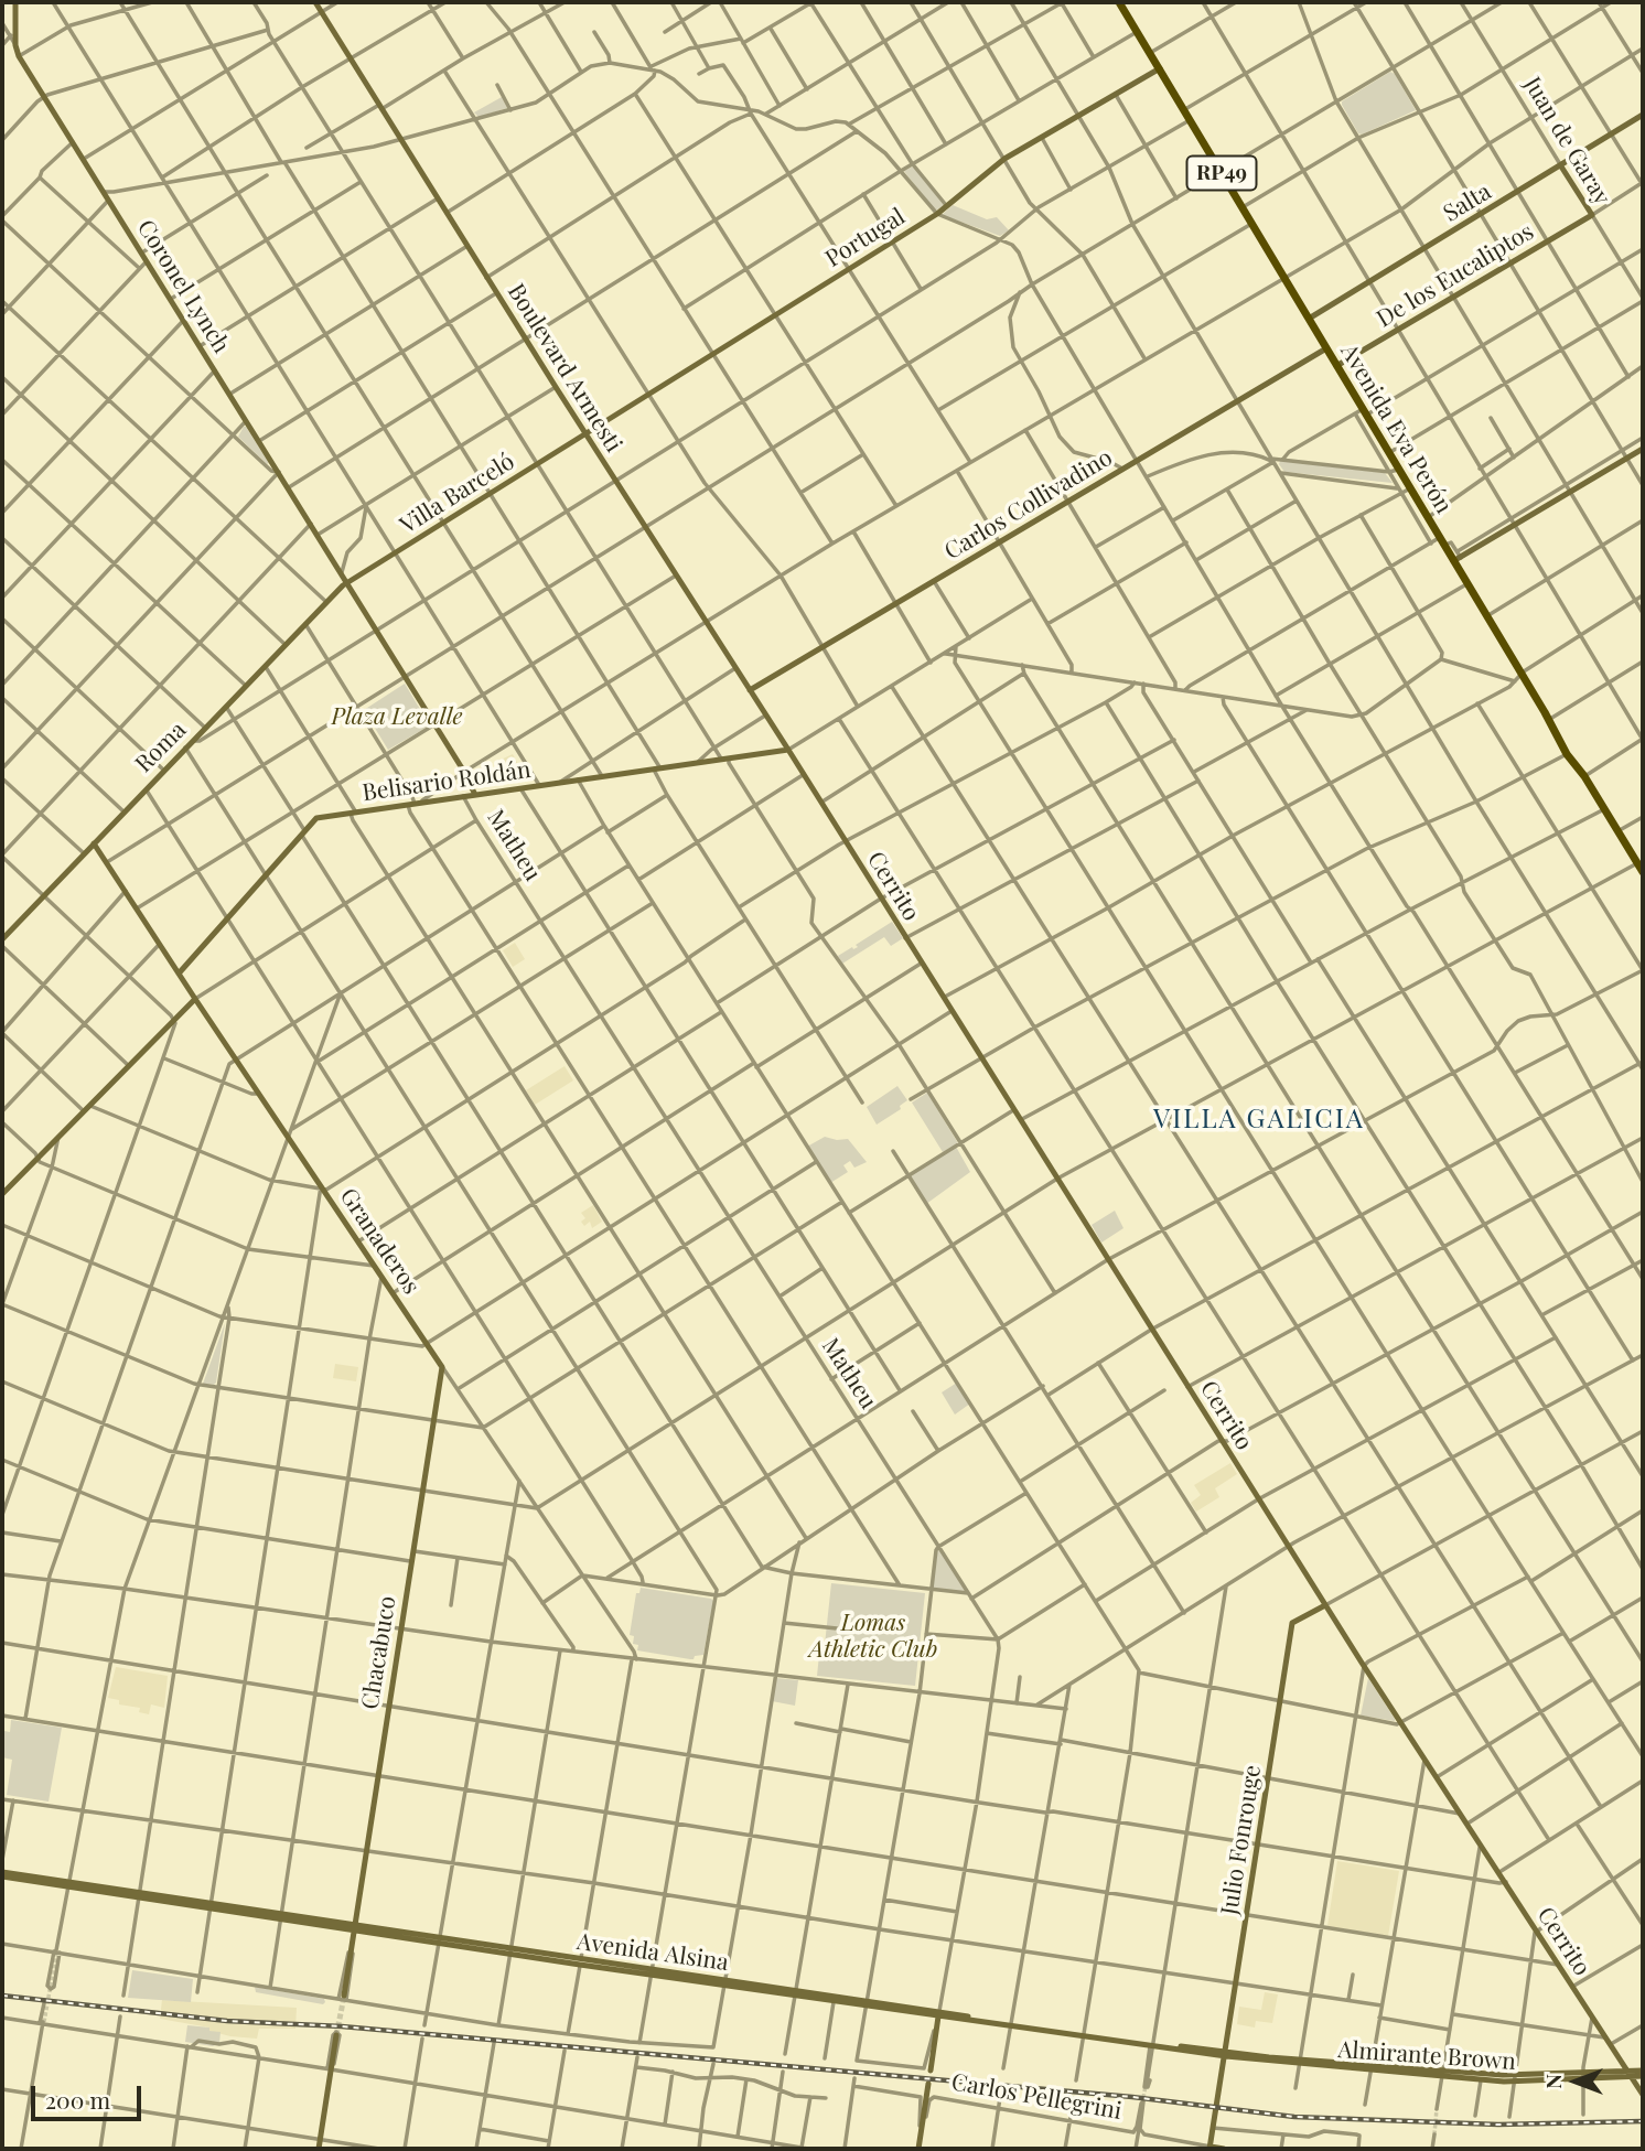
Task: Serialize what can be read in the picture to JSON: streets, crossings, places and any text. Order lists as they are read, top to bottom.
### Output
{
  "streets": {
    "main road": ["RP49", "Avenida Eva Perón"],
    "street": [
      "Juan de Garay",
      "Salta",
      "Portugal",
      "De los Eucaliptos",
      "Coronel Lynch",
      "Boulevard Armesti",
      "Villa Barceló",
      "Carlos Collivadino",
      "Roma",
      "Belisario Roldán",
      "Matheu",
      "Cerrito",
      "Granaderos",
      "Chacabuco",
      "Julio Fonrouge",
      "Avenida Alsina",
      "Almirante Brown",
      "Carlos Pellegrini"
    ]
  },
  "crossings": [
    ["Juan de Garay", "Salta"],
    ["Juan de Garay", "De los Eucaliptos"],
    ["Salta", "Avenida Eva Perón"],
    ["Portugal", "Boulevard Armesti"],
    ["Portugal", "Avenida Eva Perón"],
    ["Portugal", "Villa Barceló"],
    ["De los Eucaliptos", "Avenida Eva Perón"],
    ["Coronel Lynch", "Villa Barceló"],
    ["Coronel Lynch", "Roma"],
    ["Coronel Lynch", "Belisario Roldán"],
    ["Boulevard Armesti", "Villa Barceló"],
    ["Boulevard Armesti", "Carlos Collivadino"],
    ["Boulevard Armesti", "Belisario Roldán"],
    ["Boulevard Armesti", "Cerrito"],
    ["Avenida Eva Perón", "Carlos Collivadino"],
    ["Villa Barceló", "Roma"],
    ["Roma", "Granaderos"],
    ["Belisario Roldán", "Matheu"],
    ["Belisario Roldán", "Cerrito"],
    ["Belisario Roldán", "Granaderos"],
    ["Cerrito", "Julio Fonrouge"],
    ["Cerrito", "Almirante Brown"],
    ["Granaderos", "Chacabuco"],
    ["Chacabuco", "Avenida Alsina"],
    ["Julio Fonrouge", "Avenida Alsina"],
    ["Julio Fonrouge", "Carlos Pellegrini"],
    ["Avenida Alsina", "Almirante Brown"]
  ],
  "districts": ["VILLA GALICIA"],
  "parks": ["Plaza Levalle", "Lomas Athletic Club"],
  "scale_bar": "200 m",
  "north": "left"
}
